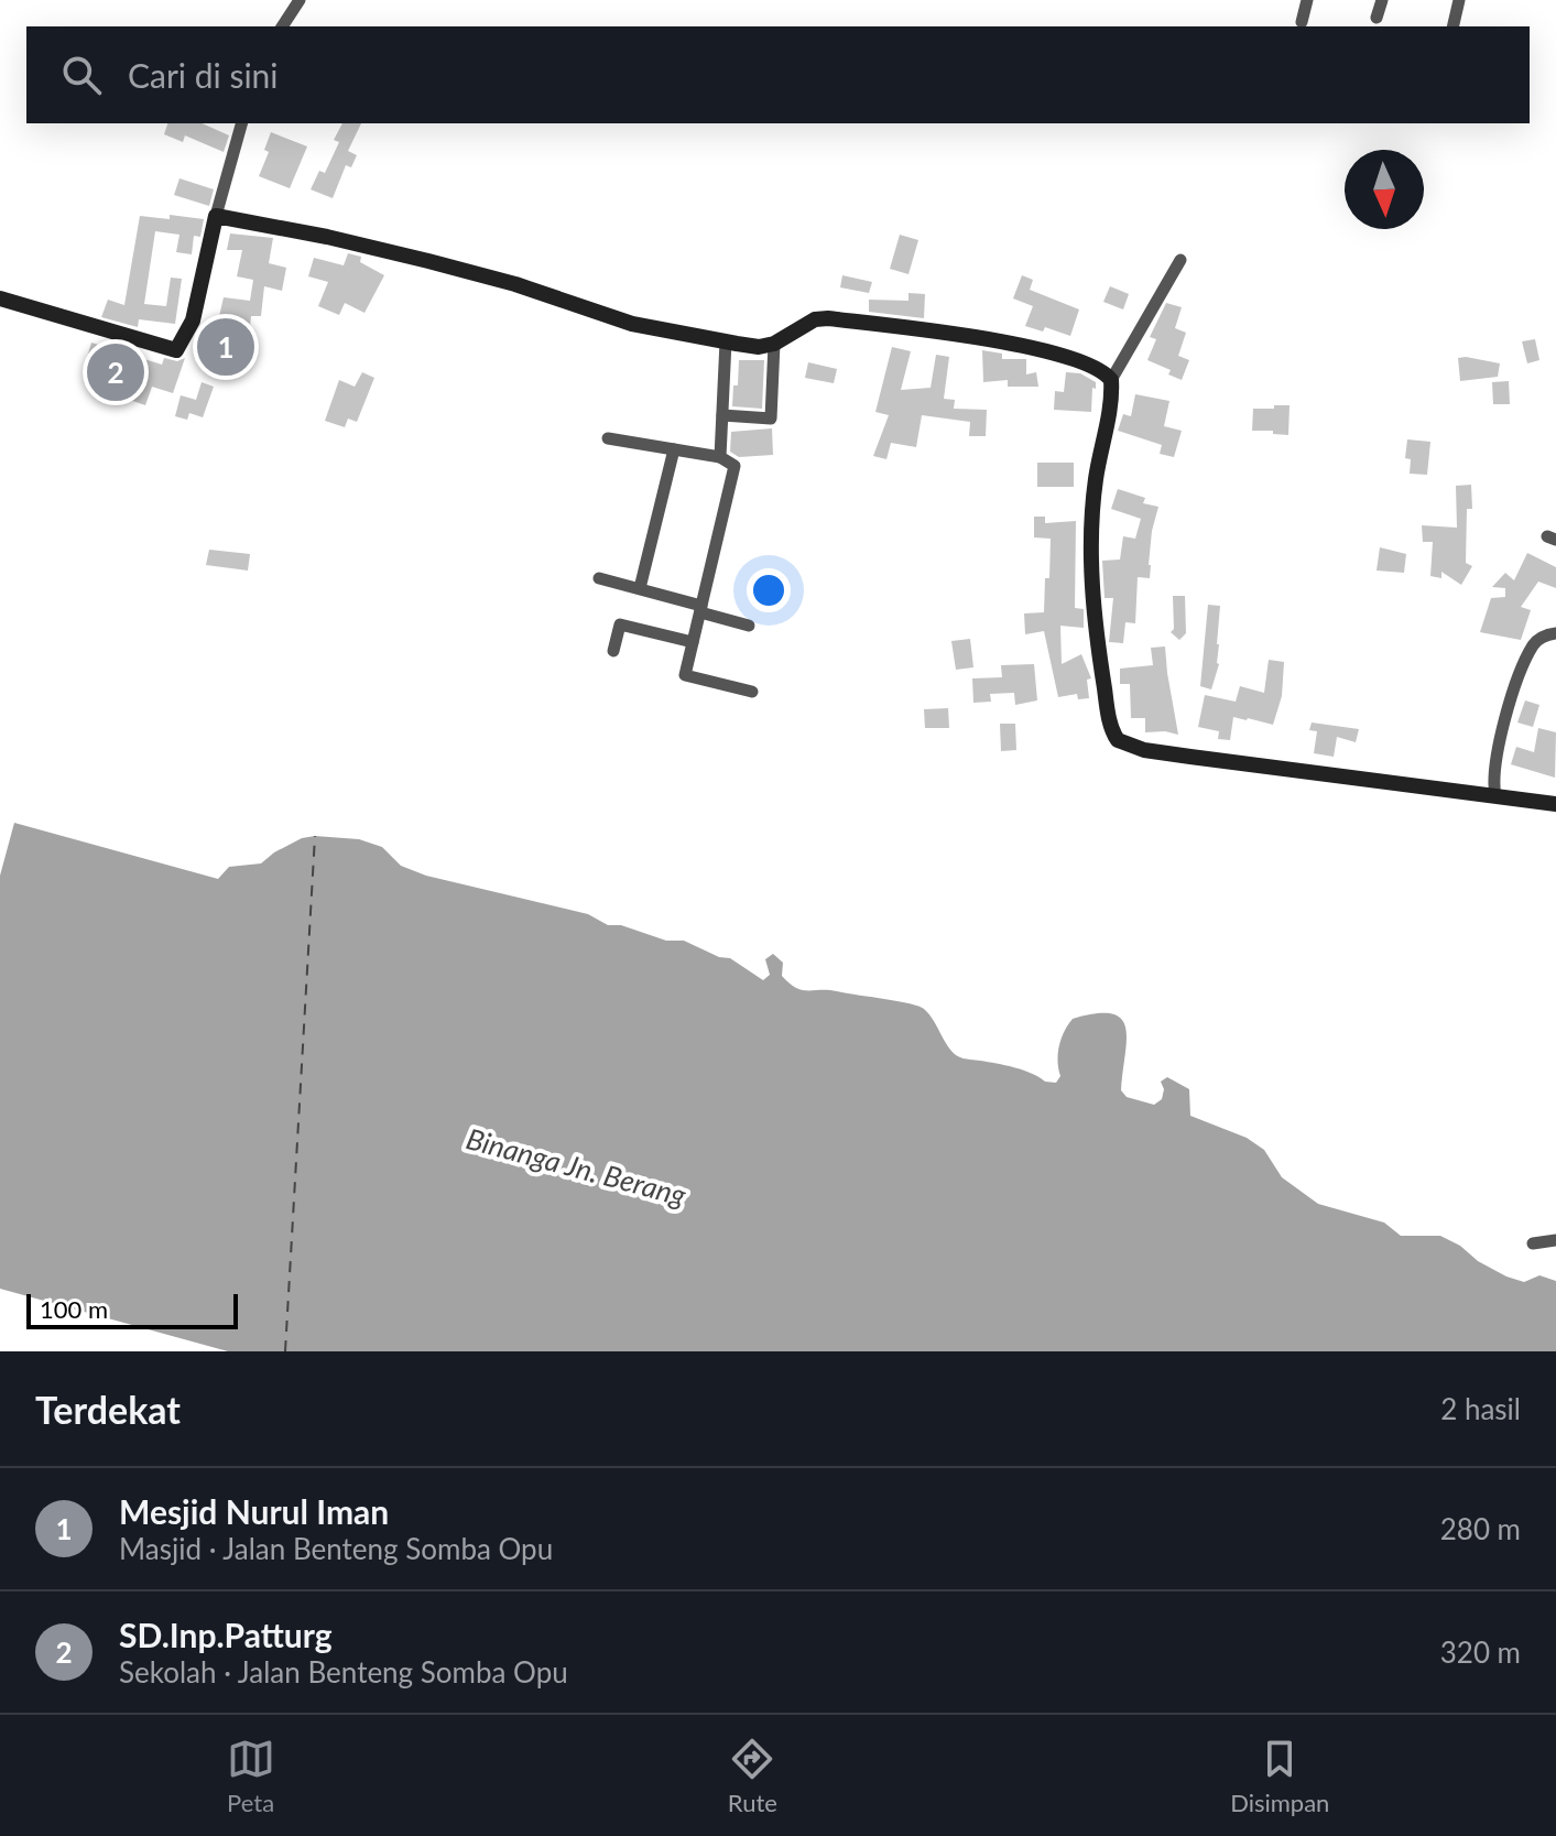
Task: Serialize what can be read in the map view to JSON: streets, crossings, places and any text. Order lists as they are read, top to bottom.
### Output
{
  "water": ["Binanga Jn. Berang"],
  "scale_bar": "100 m",
  "north": "bottom",
  "page": {
    "search": "Cari di sini",
    "pins": ["1", "2"],
    "scale": "100 m",
    "heading": ["Terdekat", "2 hasil"],
    "list": [
      {
        "mark": "1",
        "name": "Mesjid Nurul Iman",
        "note": "Masjid · Jalan Benteng Somba Opu",
        "value": "280 m"
      },
      {
        "mark": "2",
        "name": "SD.Inp.Patturg",
        "note": "Sekolah · Jalan Benteng Somba Opu",
        "value": "320 m"
      }
    ],
    "nav": ["Peta", "Rute", "Disimpan"]
  }
}
